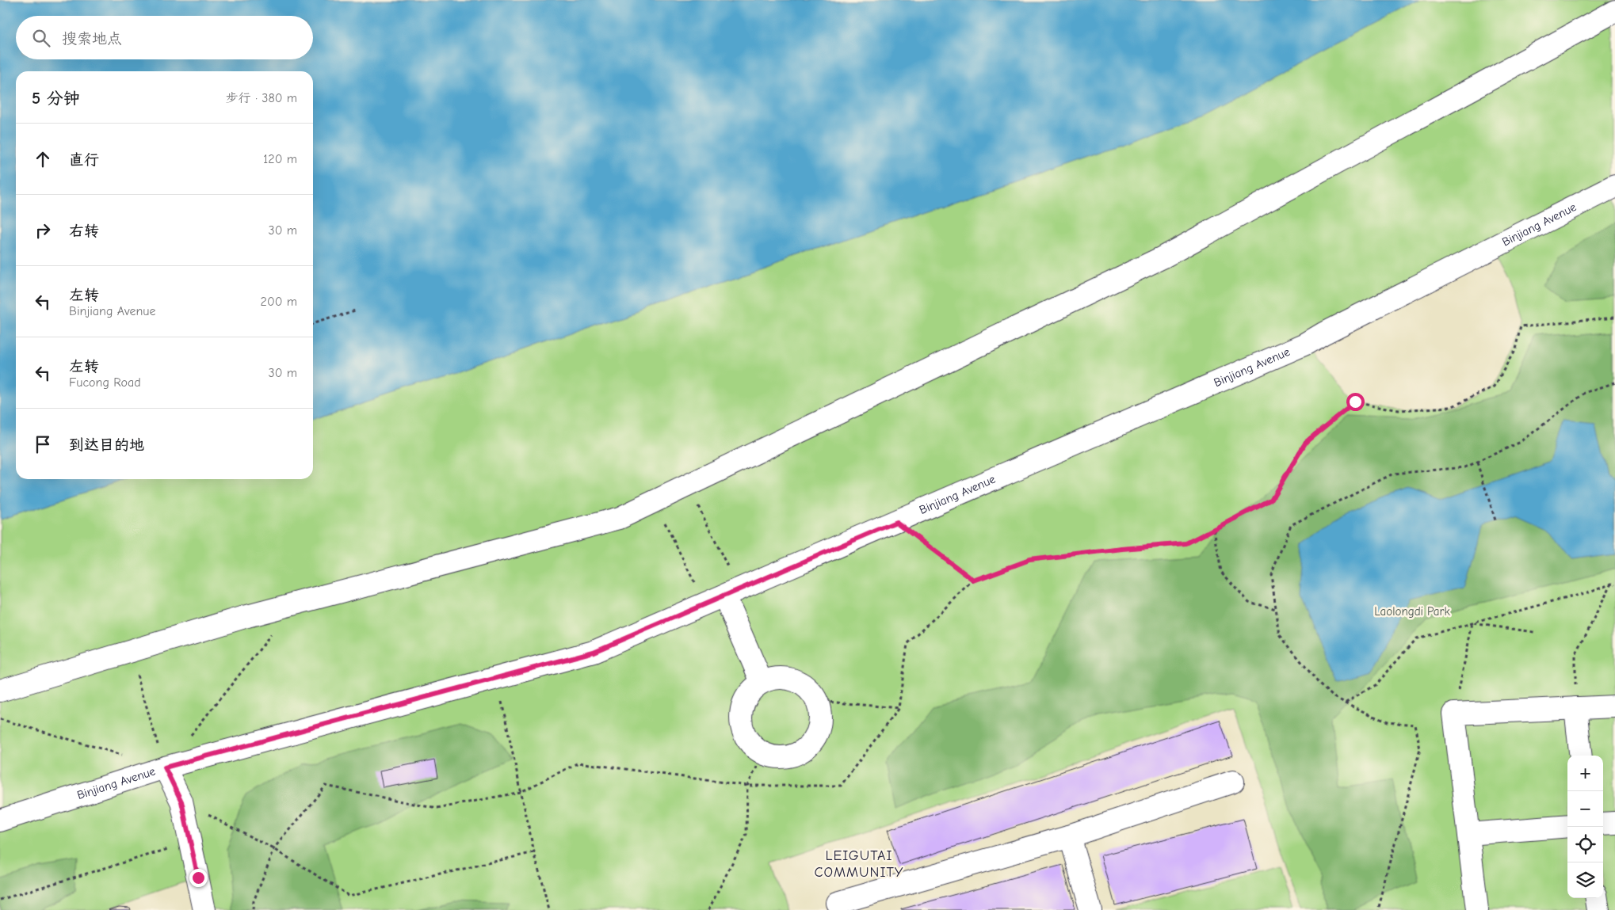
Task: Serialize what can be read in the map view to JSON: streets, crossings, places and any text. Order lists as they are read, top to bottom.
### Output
{
  "streets": {
    "street": ["Binjiang Avenue"]
  },
  "districts": ["LEIGUTAI COMMUNITY"],
  "parks": ["Laolongdi Park"],
  "page": {
    "search": "搜索地点",
    "heading": ["5 分钟", "步行 · 380 m"],
    "list": [
      ["直行", "120 m"],
      ["右转", "30 m"],
      ["左转", "Binjiang Avenue", "200 m"],
      ["左转", "Fucong Road", "30 m"],
      "到达目的地"
    ],
    "map_buttons": ["+", "−"]
  }
}
